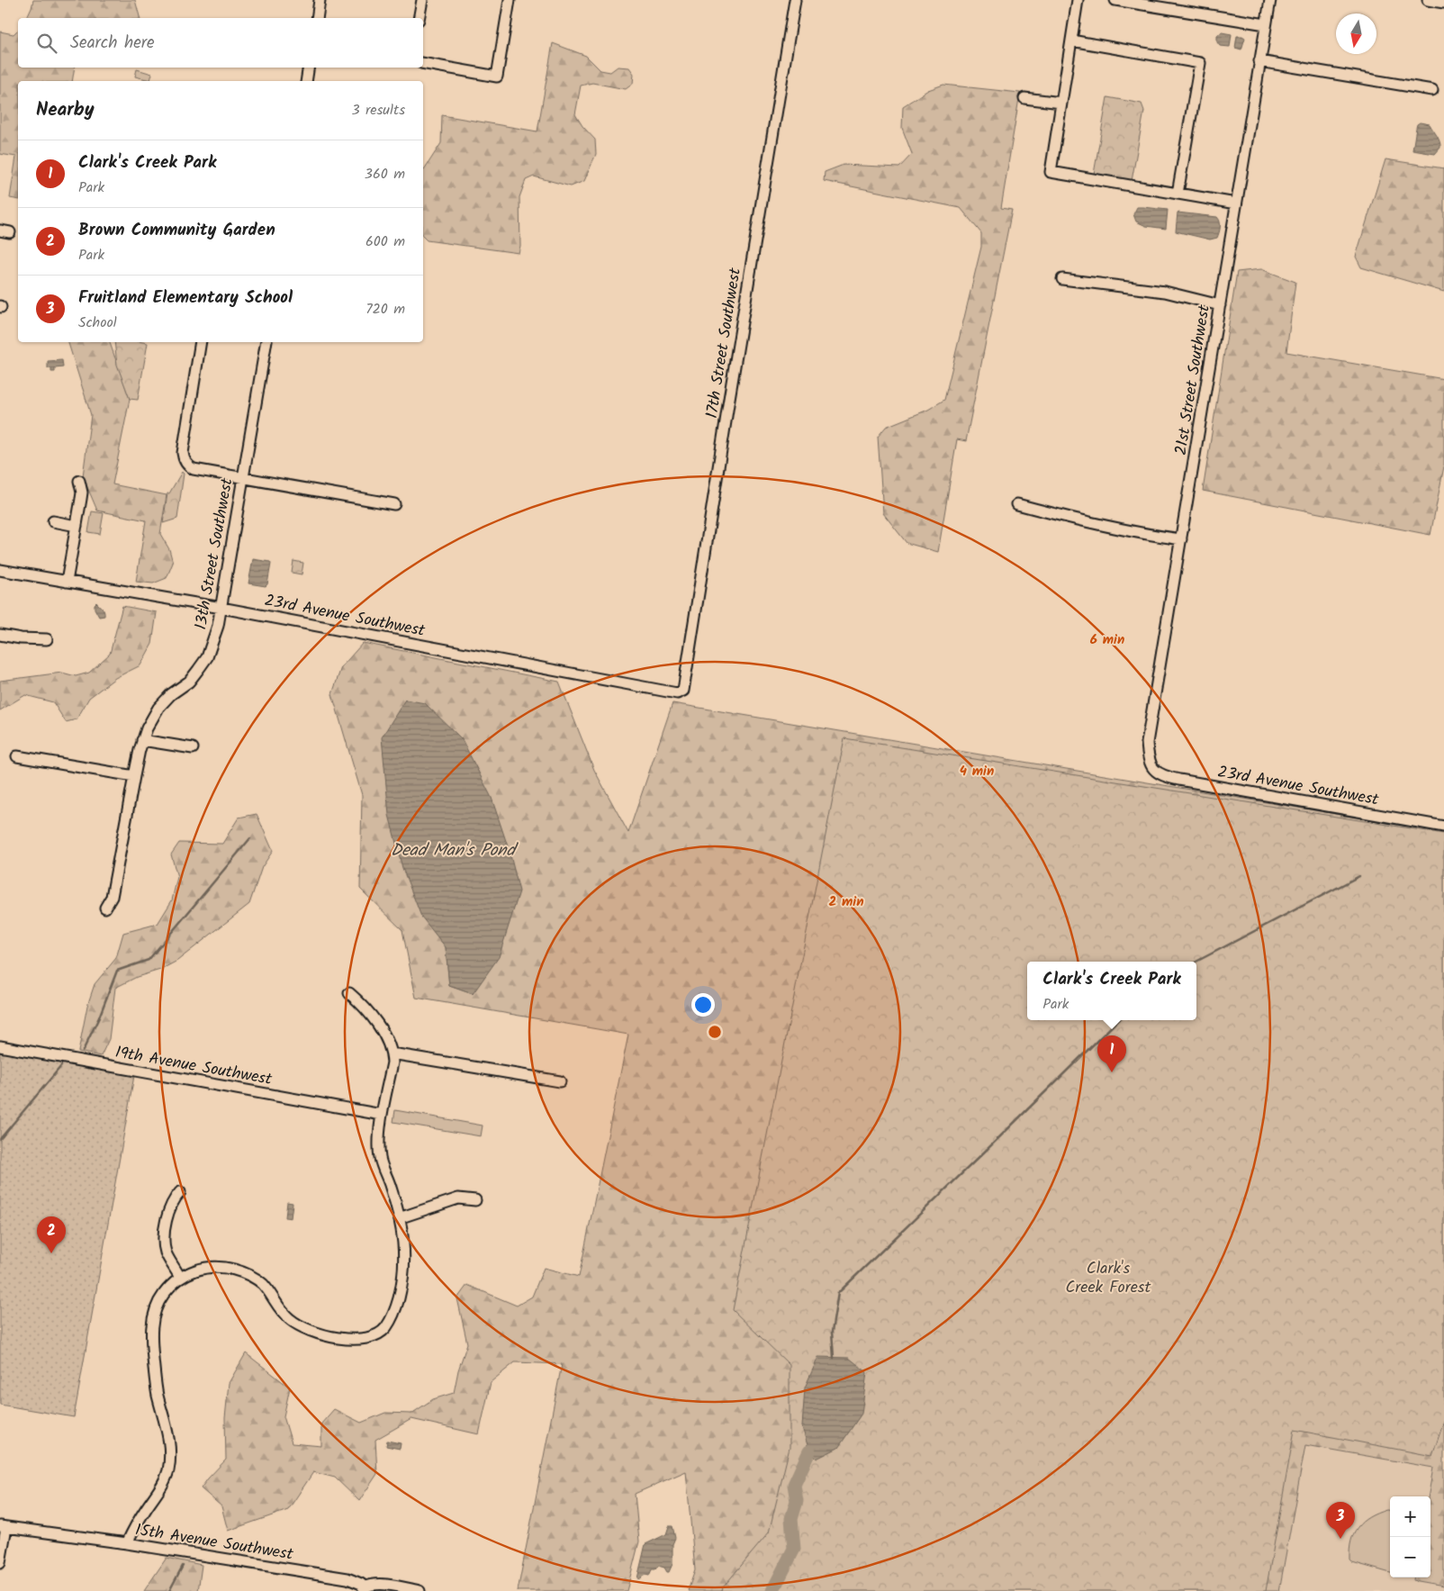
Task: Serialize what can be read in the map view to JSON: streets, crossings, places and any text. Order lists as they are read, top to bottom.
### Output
{
  "streets": {
    "street": [
      "17th Street Southwest",
      "21st Street Southwest",
      "13th Street Southwest",
      "23rd Avenue Southwest",
      "19th Avenue Southwest",
      "15th Avenue Southwest"
    ]
  },
  "crossings": [
    ["17th Street Southwest", "23rd Avenue Southwest"],
    ["21st Street Southwest", "23rd Avenue Southwest"],
    ["13th Street Southwest", "23rd Avenue Southwest"]
  ],
  "water": ["Dead Man's Pond"],
  "parks": ["Clark's Creek Forest"],
  "north": "bottom",
  "page": {
    "search": "Search here",
    "heading": ["Nearby", "3 results"],
    "list": [
      {
        "mark": "1",
        "name": "Clark's Creek Park",
        "note": "Park",
        "value": "360 m"
      },
      {
        "mark": "2",
        "name": "Brown Community Garden",
        "note": "Park",
        "value": "600 m"
      },
      {
        "mark": "3",
        "name": "Fruitland Elementary School",
        "note": "School",
        "value": "720 m"
      }
    ],
    "popup": ["Clark's Creek Park", "Park"],
    "pins": ["1", "2", "3"],
    "map_buttons": ["+", "−"]
  },
  "rings": ["6 min", "4 min", "2 min"]
}
